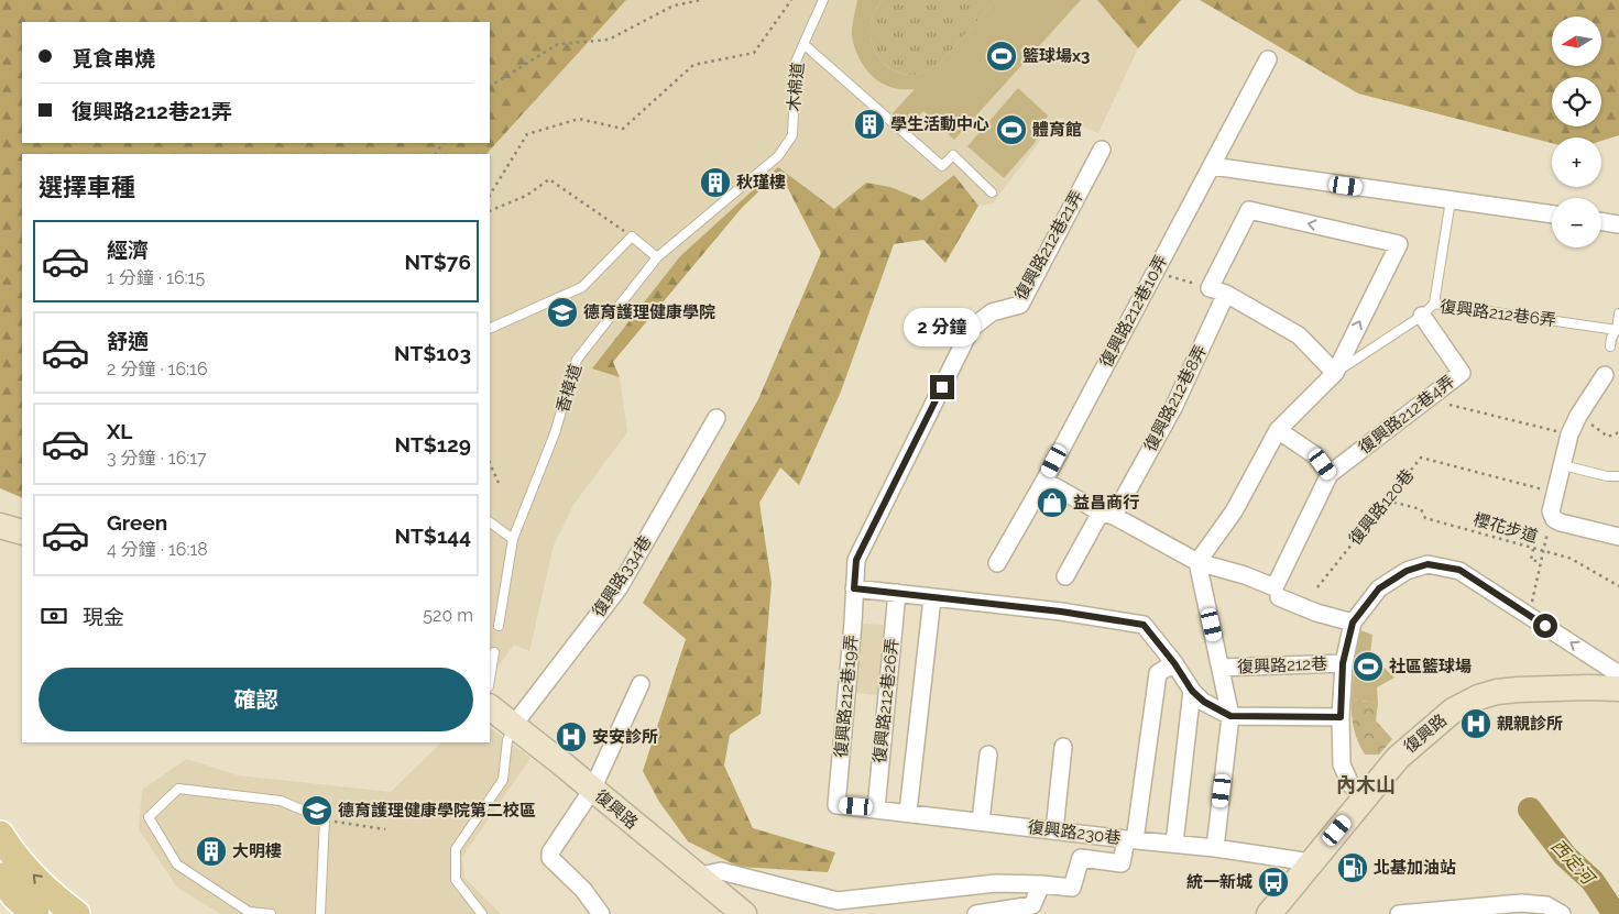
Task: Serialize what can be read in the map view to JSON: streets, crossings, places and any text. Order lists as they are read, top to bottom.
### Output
{
  "streets": {
    "street": [
      "復興路212巷21弄",
      "復興路212巷10弄",
      "復興路212巷6弄",
      "復興路212巷8弄",
      "復興路212巷4弄",
      "復興路334巷",
      "復興路212巷",
      "復興路212巷19弄",
      "復興路212巷26弄",
      "復興路",
      "復興路230巷"
    ],
    "lane": ["木棉道", "香樟道"],
    "path": ["復興路120巷", "櫻花步道"]
  },
  "crossings": [
    ["木棉道", "香樟道"],
    ["復興路212巷21弄", "復興路212巷19弄"],
    ["復興路212巷6弄", "復興路212巷4弄"],
    ["復興路212巷6弄", "復興路212巷"],
    ["復興路212巷4弄", "復興路212巷"],
    ["復興路120巷", "櫻花步道"],
    ["復興路334巷", "復興路"],
    ["復興路212巷", "復興路230巷"],
    ["復興路212巷19弄", "復興路230巷"],
    ["復興路212巷26弄", "復興路230巷"],
    ["復興路", "復興路230巷"]
  ],
  "districts": ["內木山"],
  "water": ["西定河"],
  "places": {
    "sports": ["籃球場x3", "體育館", "社區籃球場"],
    "building": ["學生活動中心", "秋瑾樓", "大明樓"],
    "school or university": ["德育護理健康學院", "德育護理健康學院第二校區"],
    "shop": ["益昌商行"],
    "hospital": ["親親診所", "安安診所"],
    "fuel station": ["北基加油站"],
    "bus stop": ["統一新城"]
  },
  "north": "left",
  "page": {
    "map_buttons": ["+", "−"],
    "banner": ["覓食串燒", "復興路212巷21弄"],
    "heading": "選擇車種",
    "list": [
      {
        "name": "經濟",
        "note": "1 分鐘 · 16:15",
        "value": "NT$76"
      },
      {
        "name": "舒適",
        "note": "2 分鐘 · 16:16",
        "value": "NT$103"
      },
      {
        "name": "XL",
        "note": "3 分鐘 · 16:17",
        "value": "NT$129"
      },
      {
        "name": "Green",
        "note": "4 分鐘 · 16:18",
        "value": "NT$144"
      }
    ],
    "bubble": "2 分鐘",
    "pay": ["現金", "520 m"],
    "buttons": "確認"
  }
}
